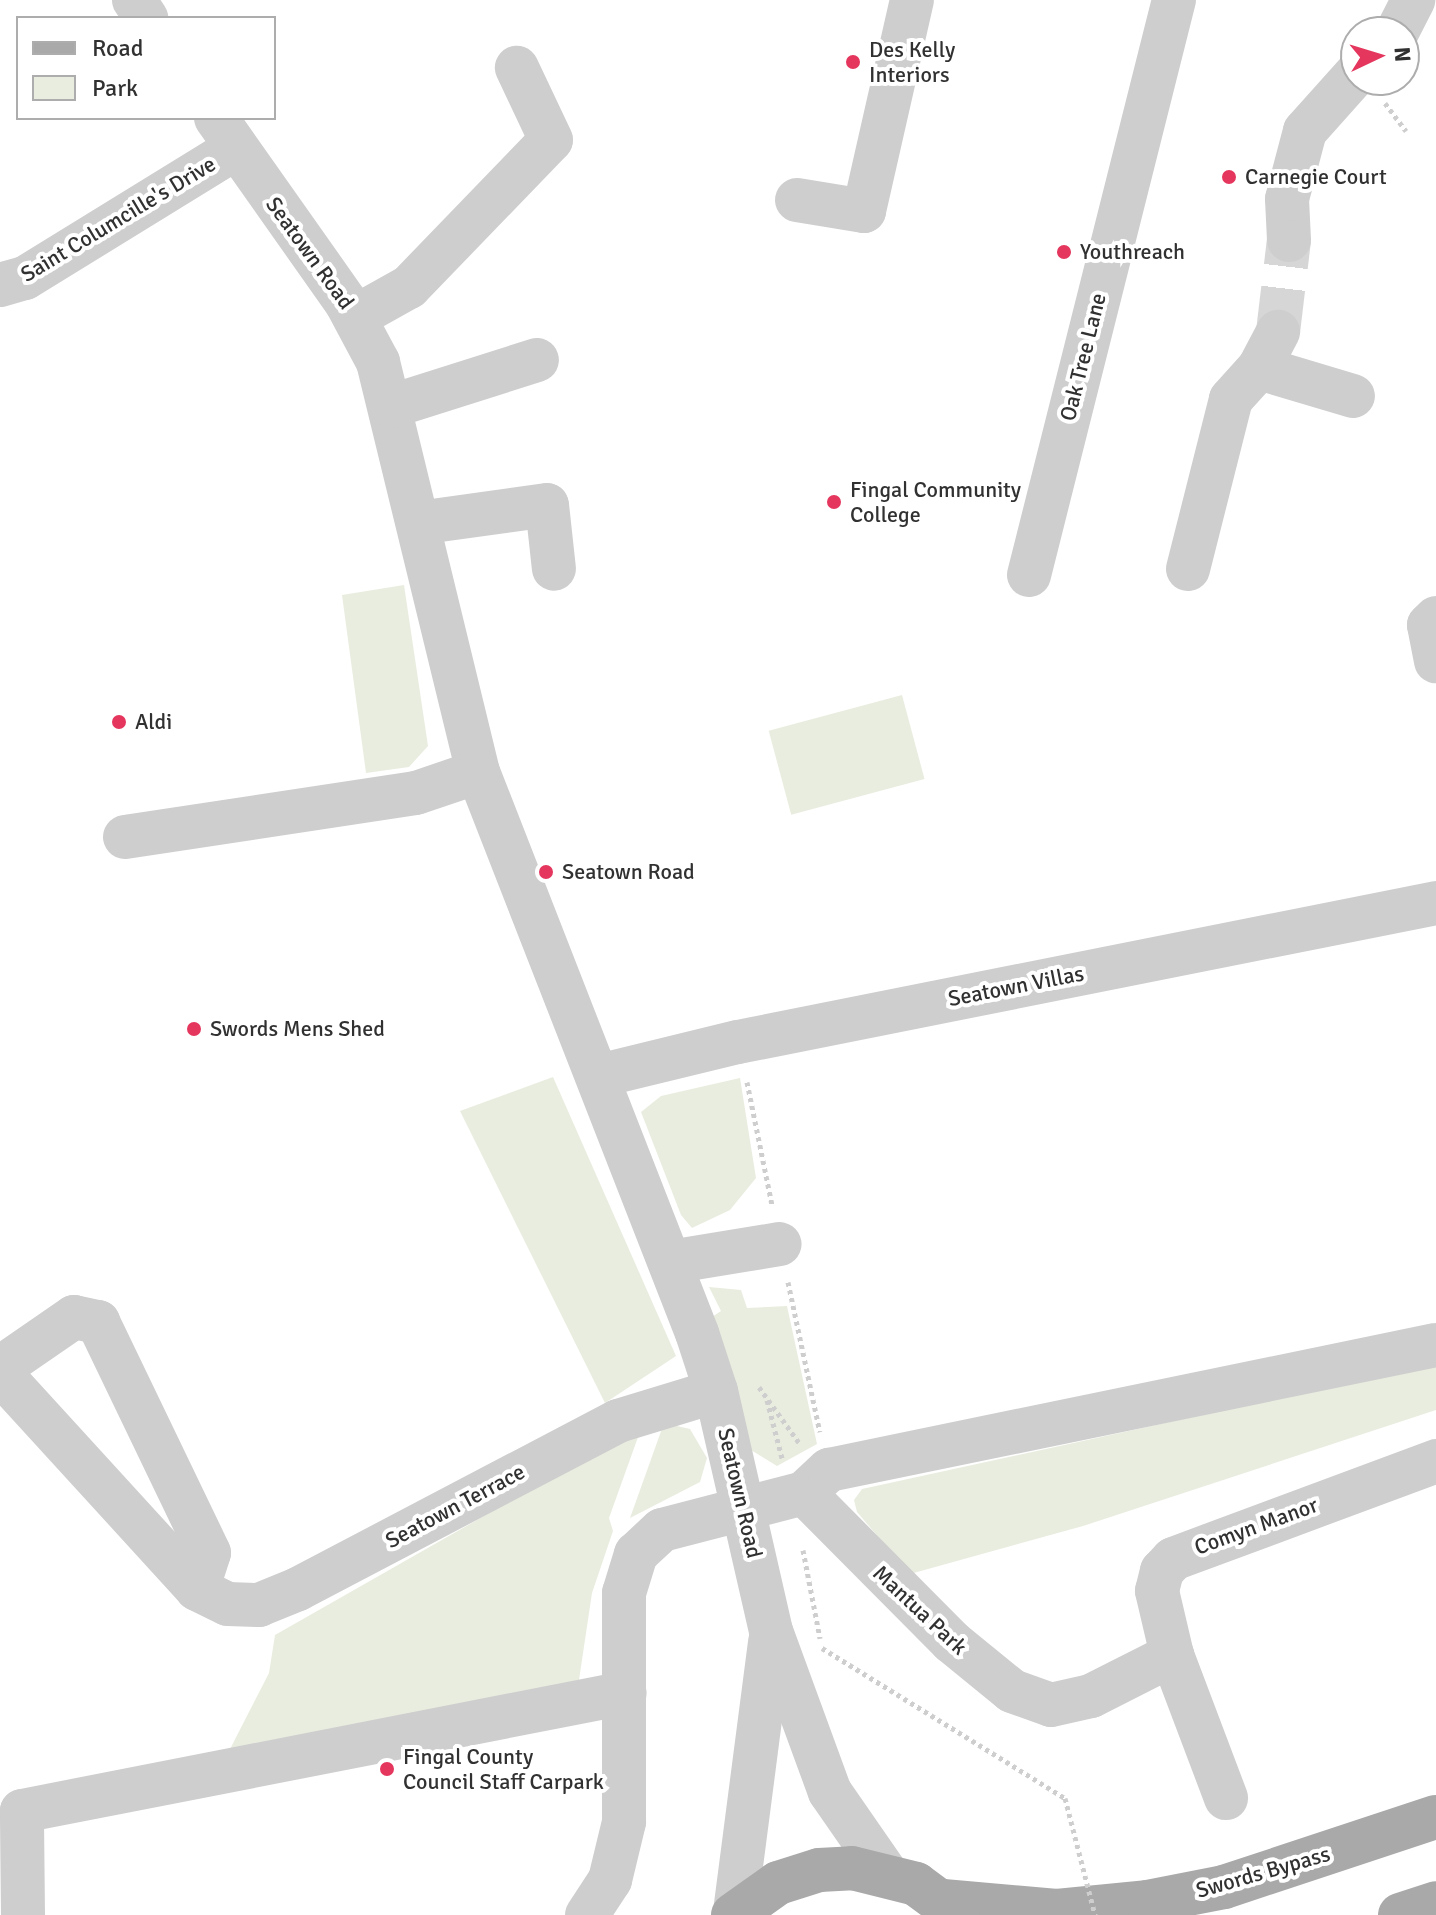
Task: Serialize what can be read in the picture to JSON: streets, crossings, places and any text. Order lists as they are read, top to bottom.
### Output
{
  "streets": {
    "main road": ["Swords Bypass"],
    "street": [
      "Saint Columcille's Drive",
      "Seatown Road",
      "Oak Tree Lane",
      "Seatown Villas",
      "Seatown Terrace",
      "Comyn Manor",
      "Mantua Park"
    ]
  },
  "crossings": [
    ["Saint Columcille's Drive", "Seatown Road"],
    ["Seatown Road", "Seatown Villas"],
    ["Seatown Road", "Seatown Terrace"],
    ["Comyn Manor", "Mantua Park"]
  ],
  "places": [
    "Des Kelly Interiors",
    "Carnegie Court",
    "Youthreach",
    "Fingal Community College",
    "Aldi",
    "Seatown Road",
    "Swords Mens Shed",
    "Fingal County Council Staff Carpark"
  ],
  "legend": ["Road", "Park"],
  "north": "right"
}
